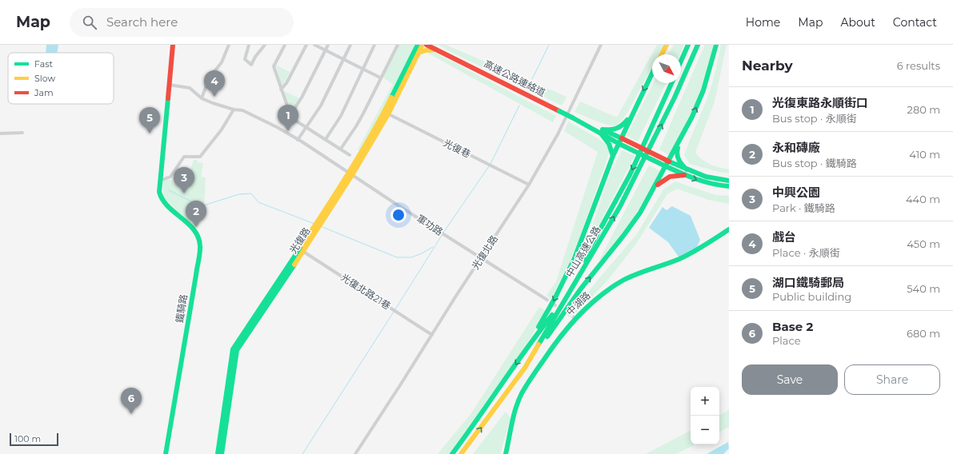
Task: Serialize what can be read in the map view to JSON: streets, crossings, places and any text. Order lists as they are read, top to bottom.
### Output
{
  "streets": {
    "main road": [
      "高速公路連絡道",
      "光復路",
      "中山高速公路",
      "中湖路",
      "鐵騎路"
    ],
    "street": [
      "光復巷",
      "軍功路",
      "光復北路",
      "光復北路21巷"
    ]
  },
  "crossings": [
    ["光復巷", "光復路"],
    ["光復巷", "光復北路"],
    ["軍功路", "光復路"],
    ["軍功路", "光復北路"],
    ["軍功路", "鐵騎路"],
    ["光復路", "光復北路21巷"],
    ["光復北路", "光復北路21巷"]
  ],
  "legend": ["Fast", "Slow", "Jam"],
  "scale_bar": "100 m",
  "north": "bottom right",
  "page": {
    "header": "Map",
    "search": "Search here",
    "nav": [
      "Home",
      "Map",
      "About",
      "Contact"
    ],
    "heading": ["Nearby", "6 results"],
    "pins": [
      "4",
      "1",
      "5",
      "3",
      "2",
      "6"
    ],
    "list": [
      {
        "mark": "1",
        "name": "光復東路永順街口",
        "note": "Bus stop · 永順街",
        "value": "280 m"
      },
      {
        "mark": "2",
        "name": "永和磚廠",
        "note": "Bus stop · 鐵騎路",
        "value": "410 m"
      },
      {
        "mark": "3",
        "name": "中興公園",
        "note": "Park · 鐵騎路",
        "value": "440 m"
      },
      {
        "mark": "4",
        "name": "戲台",
        "note": "Place · 永順街",
        "value": "450 m"
      },
      {
        "mark": "5",
        "name": "湖口鐵騎郵局",
        "note": "Public building",
        "value": "540 m"
      },
      {
        "mark": "6",
        "name": "Base 2",
        "note": "Place",
        "value": "680 m"
      }
    ],
    "buttons": ["Save", "Share"],
    "map_buttons": ["+", "−"],
    "scale": "100 m"
  }
}
